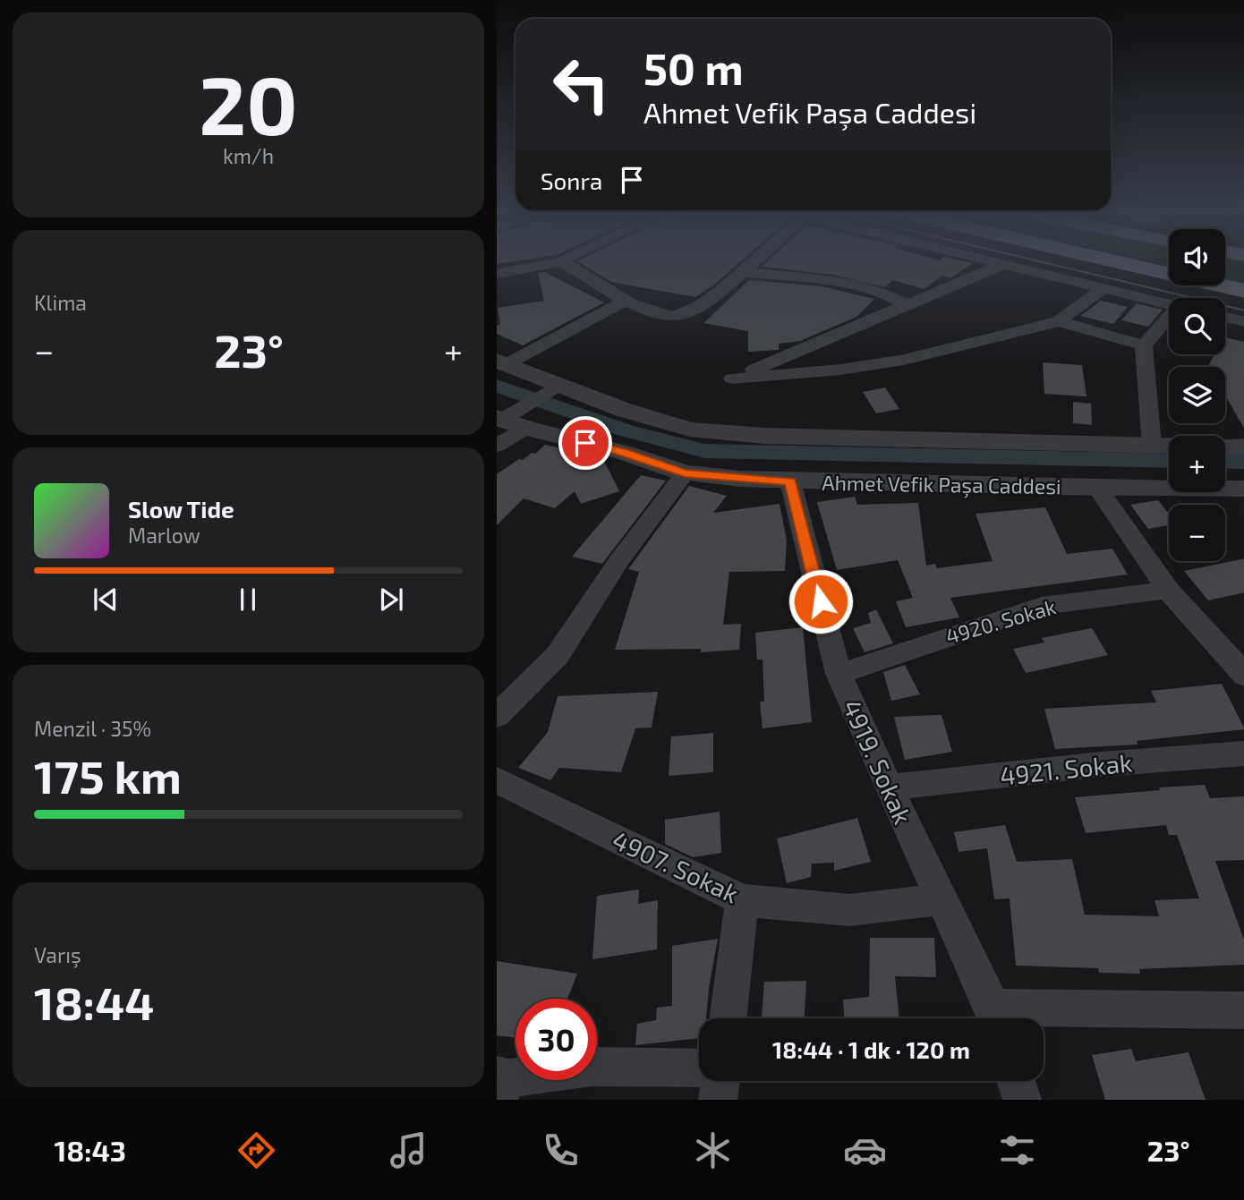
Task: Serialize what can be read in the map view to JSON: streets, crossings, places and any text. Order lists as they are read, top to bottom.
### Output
{
  "streets": {
    "street": [
      "Ahmet Vefik Paşa Caddesi",
      "4920. Sokak",
      "4919. Sokak",
      "4921. Sokak",
      "4907. Sokak"
    ]
  },
  "crossings": [
    ["Ahmet Vefik Paşa Caddesi", "4919. Sokak"],
    ["4920. Sokak", "4919. Sokak"],
    ["4919. Sokak", "4921. Sokak"],
    ["4919. Sokak", "4907. Sokak"]
  ],
  "page": {
    "tile": [
      ["20", "km/h"],
      "Klima",
      ["Menzil · 35%", "175 km"],
      ["Varış", "18:44"]
    ],
    "turn": ["50 m", "Ahmet Vefik Paşa Caddesi"],
    "then": "Sonra",
    "map_buttons": ["+", "−"],
    "heat": ["−", "23°", "+"],
    "song": ["Slow Tide", "Marlow"],
    "limit": "30",
    "trip": "18:44 · 1 dk · 120 m",
    "tabs": ["18:43", "23°"]
  }
}
